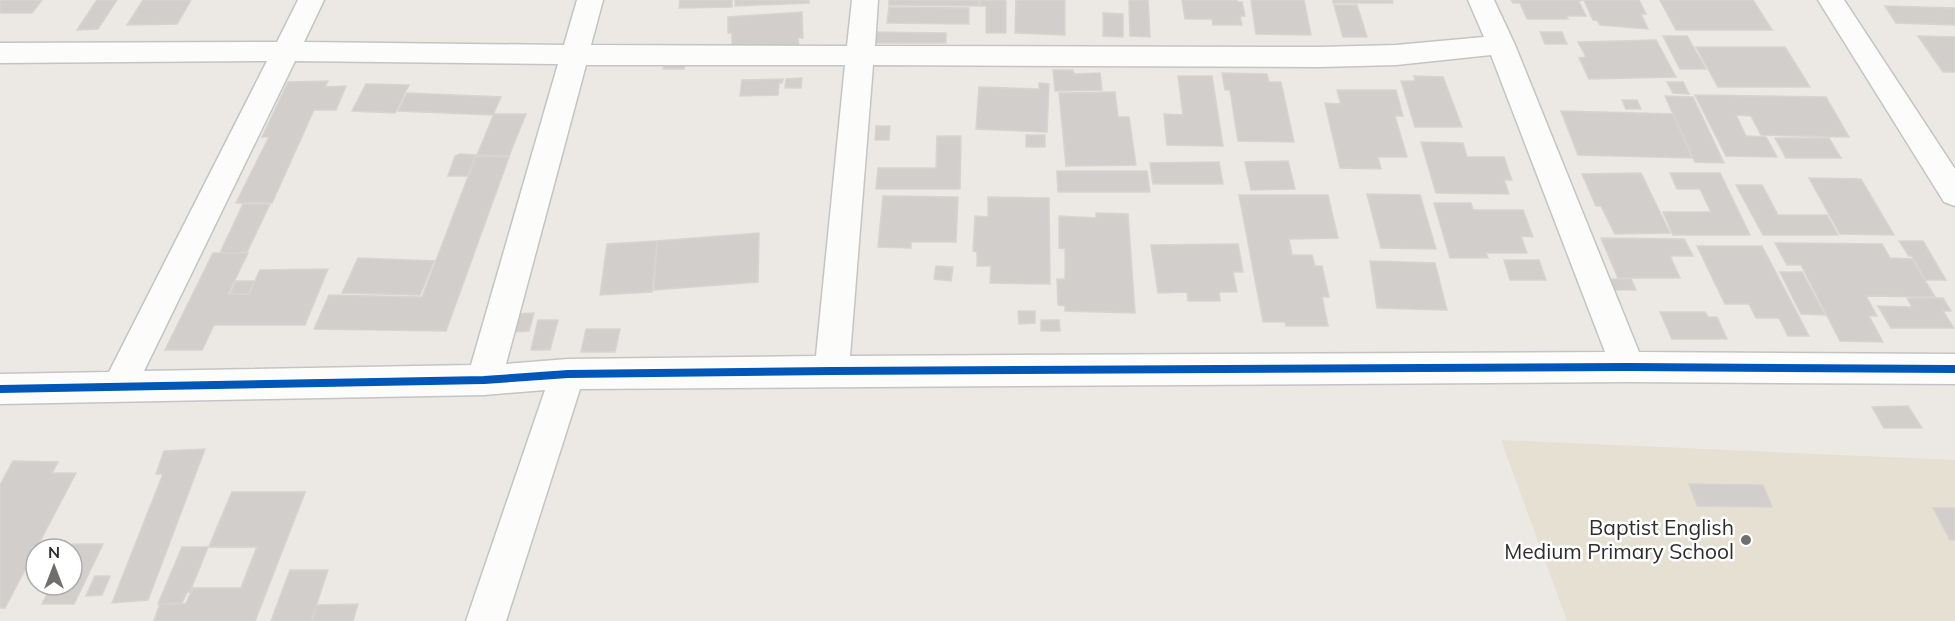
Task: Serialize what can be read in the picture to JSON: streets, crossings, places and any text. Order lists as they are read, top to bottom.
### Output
{
  "places": ["Baptist English Medium Primary School"],
  "north": "top"
}
